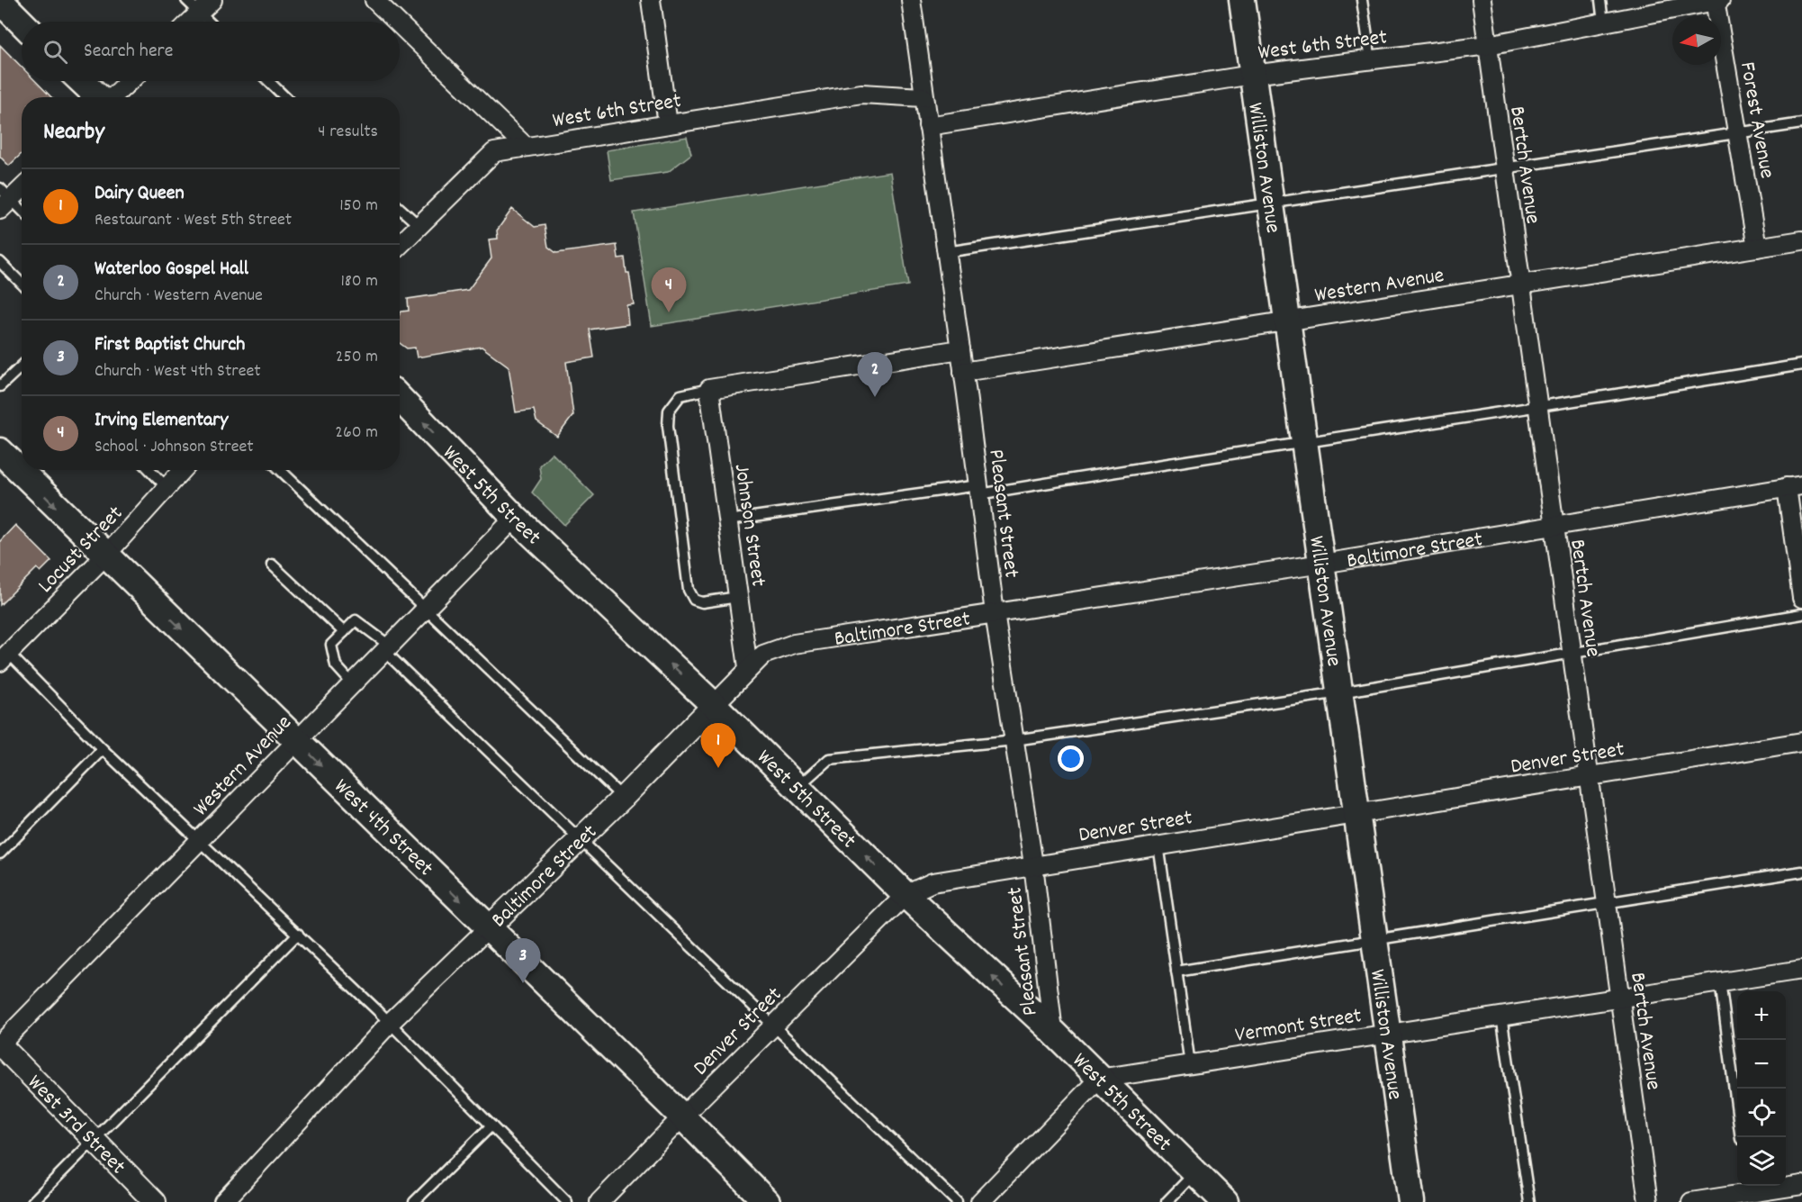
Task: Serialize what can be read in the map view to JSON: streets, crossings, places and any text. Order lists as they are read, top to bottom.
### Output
{
  "streets": {
    "main road": ["Williston Avenue", "West 5th Street", "West 4th Street"],
    "street": [
      "West 6th Street",
      "Forest Avenue",
      "Bertch Avenue",
      "Western Avenue",
      "Pleasant Street",
      "Johnson Street",
      "Locust Street",
      "Baltimore Street",
      "Denver Street",
      "Vermont Street",
      "West 3rd Street"
    ]
  },
  "crossings": [
    ["West 6th Street", "Forest Avenue"],
    ["West 6th Street", "Bertch Avenue"],
    ["West 6th Street", "Williston Avenue"],
    ["West 6th Street", "Pleasant Street"],
    ["Forest Avenue", "Western Avenue"],
    ["Bertch Avenue", "Western Avenue"],
    ["Bertch Avenue", "Baltimore Street"],
    ["Bertch Avenue", "Denver Street"],
    ["Bertch Avenue", "Vermont Street"],
    ["Williston Avenue", "Western Avenue"],
    ["Williston Avenue", "Baltimore Street"],
    ["Williston Avenue", "Denver Street"],
    ["Williston Avenue", "Vermont Street"],
    ["Western Avenue", "West 5th Street"],
    ["Western Avenue", "Pleasant Street"],
    ["Western Avenue", "West 4th Street"],
    ["Western Avenue", "West 3rd Street"],
    ["West 5th Street", "Pleasant Street"],
    ["West 5th Street", "Baltimore Street"],
    ["West 5th Street", "Denver Street"],
    ["West 5th Street", "Vermont Street"],
    ["Pleasant Street", "Baltimore Street"],
    ["Pleasant Street", "Denver Street"],
    ["Johnson Street", "Baltimore Street"],
    ["Locust Street", "West 4th Street"],
    ["Baltimore Street", "West 4th Street"],
    ["Denver Street", "West 4th Street"]
  ],
  "one_way": ["West 5th Street", "West 4th Street"],
  "north": "left",
  "page": {
    "search": "Search here",
    "heading": ["Nearby", "4 results"],
    "list": [
      {
        "mark": "1",
        "name": "Dairy Queen",
        "note": "Restaurant · West 5th Street",
        "value": "150 m"
      },
      {
        "mark": "2",
        "name": "Waterloo Gospel Hall",
        "note": "Church · Western Avenue",
        "value": "180 m"
      },
      {
        "mark": "3",
        "name": "First Baptist Church",
        "note": "Church · West 4th Street",
        "value": "250 m"
      },
      {
        "mark": "4",
        "name": "Irving Elementary",
        "note": "School · Johnson Street",
        "value": "260 m"
      }
    ],
    "pins": [
      "4",
      "2",
      "1",
      "3"
    ],
    "map_buttons": ["+", "−"]
  }
}
